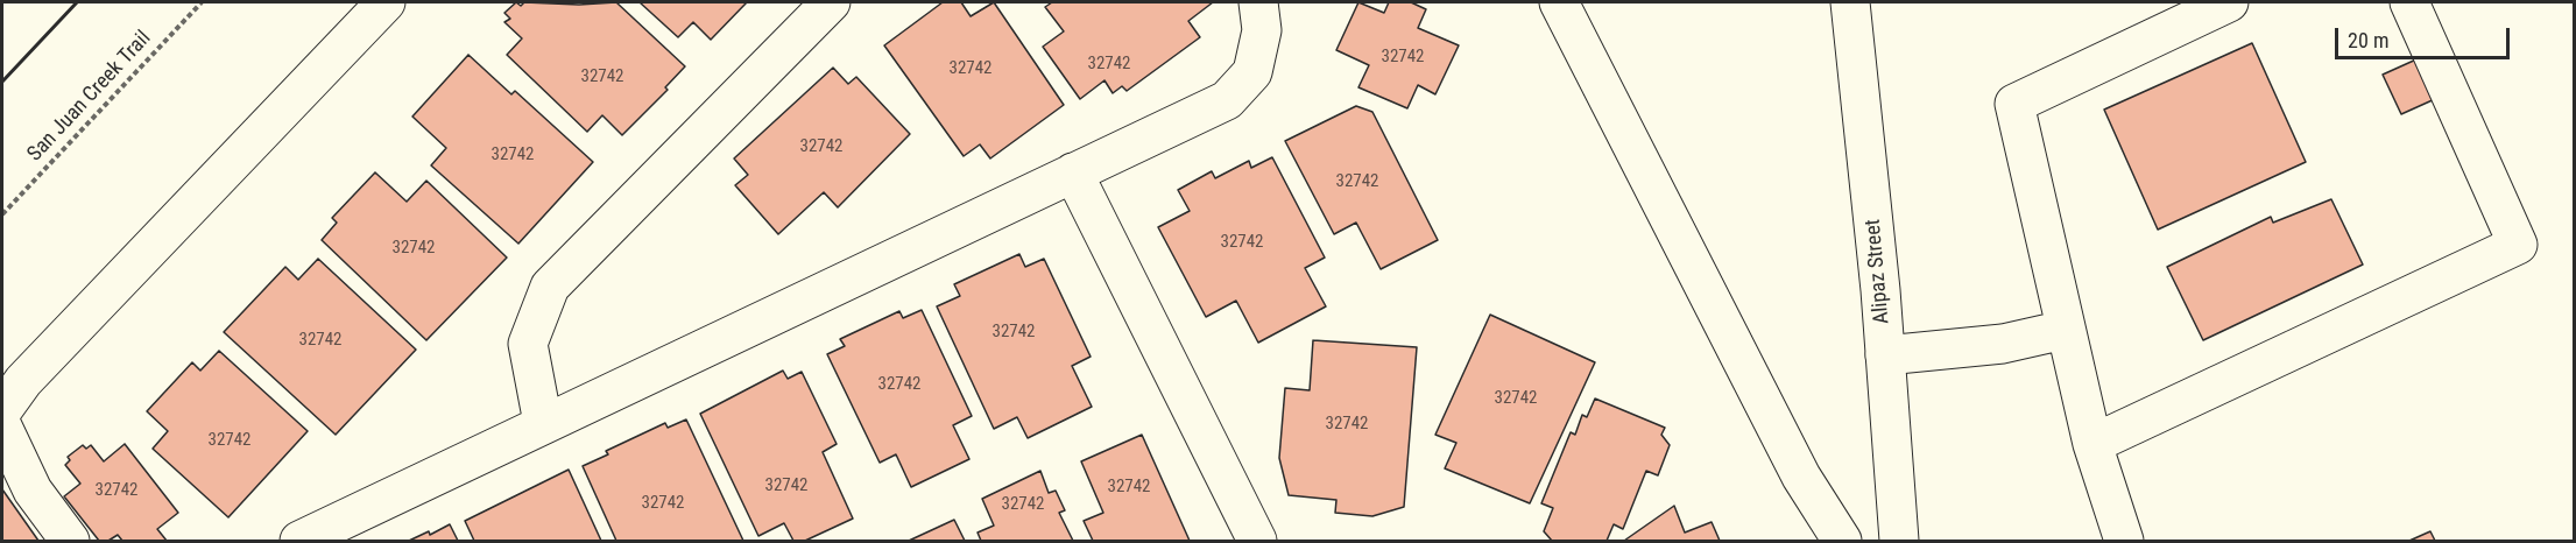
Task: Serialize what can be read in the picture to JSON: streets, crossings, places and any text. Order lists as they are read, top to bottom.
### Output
{
  "streets": {
    "street": ["Alipaz Street"],
    "path": ["San Juan Creek Trail"]
  },
  "house_numbers": [
    "32742",
    "32742",
    "32742",
    "32742",
    "32742",
    "32742",
    "32742",
    "32742",
    "32742",
    "32742",
    "32742",
    "32742",
    "32742",
    "32742",
    "32742",
    "32742",
    "32742",
    "32742",
    "32742",
    "32742"
  ],
  "scale_bar": "20 m"
}
